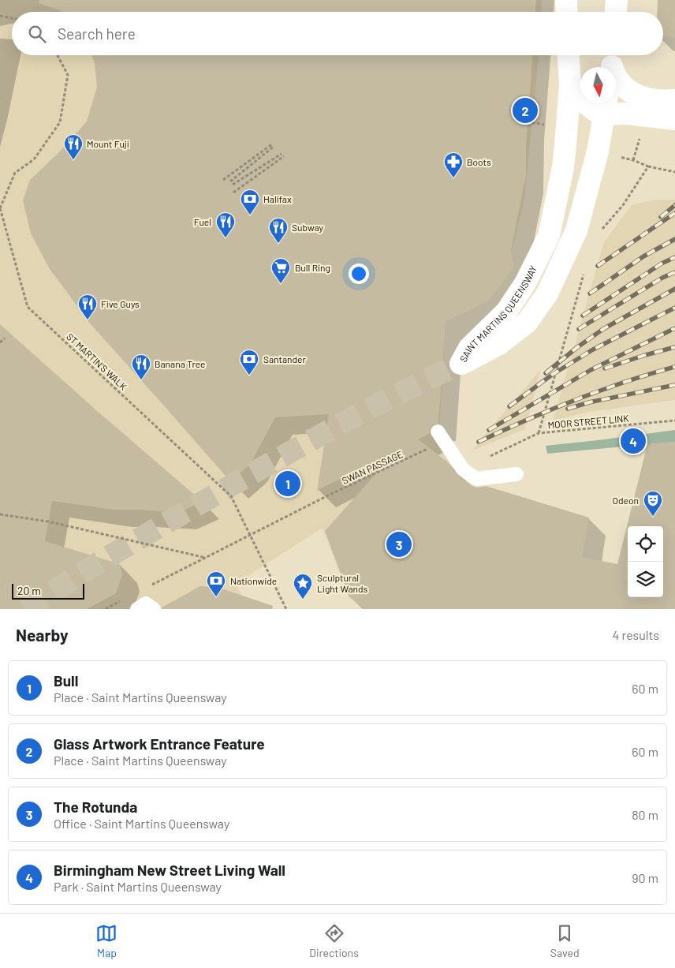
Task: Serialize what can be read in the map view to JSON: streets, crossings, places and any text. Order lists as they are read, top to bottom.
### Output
{
  "streets": {
    "street": ["SAINT MARTINS QUEENSWAY"],
    "path": ["ST MARTIN'S WALK", "MOOR STREET LINK", "SWAN PASSAGE"]
  },
  "crossings": [
    ["ST MARTIN'S WALK", "SWAN PASSAGE"]
  ],
  "places": {
    "restaurant": [
      "Mount Fuji",
      "Fuel",
      "Subway",
      "Five Guys",
      "Banana Tree"
    ],
    "pharmacy": ["Boots"],
    "bank": ["Halifax", "Santander", "Nationwide"],
    "supermarket": ["Bull Ring"],
    "theatre": ["Odeon"],
    "place": ["Sculptural Light Wands"]
  },
  "scale_bar": "20 m",
  "north": "bottom",
  "page": {
    "search": "Search here",
    "pins": [
      "2",
      "4",
      "1",
      "3"
    ],
    "scale": "20 m",
    "heading": ["Nearby", "4 results"],
    "list": [
      {
        "mark": "1",
        "name": "Bull",
        "note": "Place · Saint Martins Queensway",
        "value": "60 m"
      },
      {
        "mark": "2",
        "name": "Glass Artwork Entrance Feature",
        "note": "Place · Saint Martins Queensway",
        "value": "60 m"
      },
      {
        "mark": "3",
        "name": "The Rotunda",
        "note": "Office · Saint Martins Queensway",
        "value": "80 m"
      },
      {
        "mark": "4",
        "name": "Birmingham New Street Living Wall",
        "note": "Park · Saint Martins Queensway",
        "value": "90 m"
      }
    ],
    "nav": ["Map", "Directions", "Saved"]
  }
}
